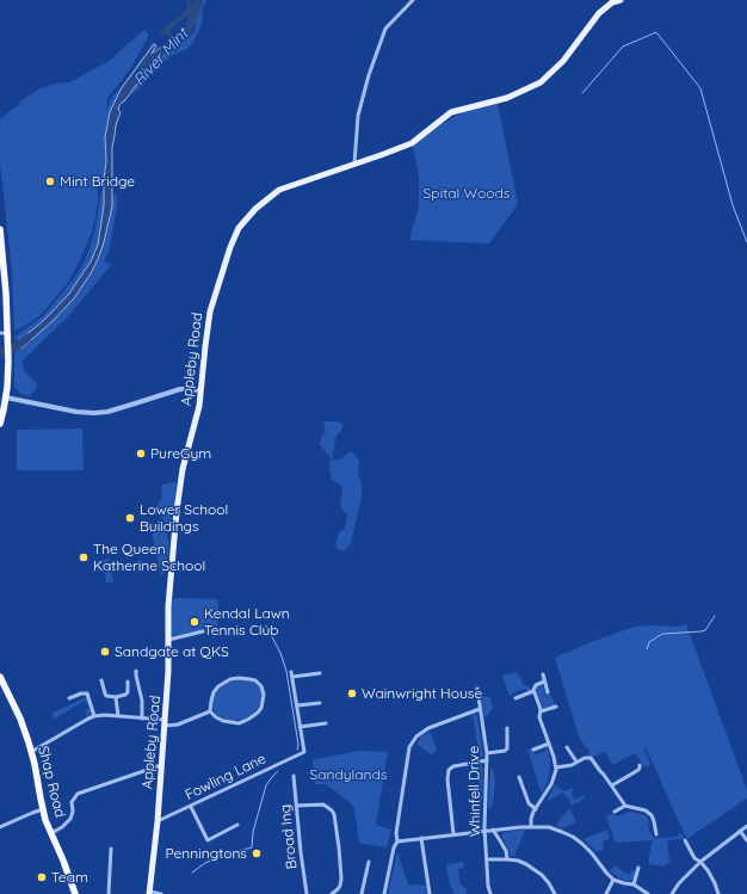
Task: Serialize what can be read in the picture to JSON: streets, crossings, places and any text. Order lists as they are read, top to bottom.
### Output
{
  "streets": {
    "highway": ["Shap Road"],
    "main road": ["Appleby Road"],
    "street": ["Fowling Lane", "Whinfell Drive", "Broad Ing"]
  },
  "crossings": [
    ["Appleby Road", "Fowling Lane"]
  ],
  "water": ["River Mint"],
  "parks": ["Spital Woods", "Sandylands"],
  "places": [
    "Mint Bridge",
    "PureGym",
    "Lower School Buildings",
    "The Queen Katherine School",
    "Kendal Lawn Tennis Club",
    "Sandgate at QKS",
    "Wainwright House",
    "Penningtons",
    "Team"
  ]
}
